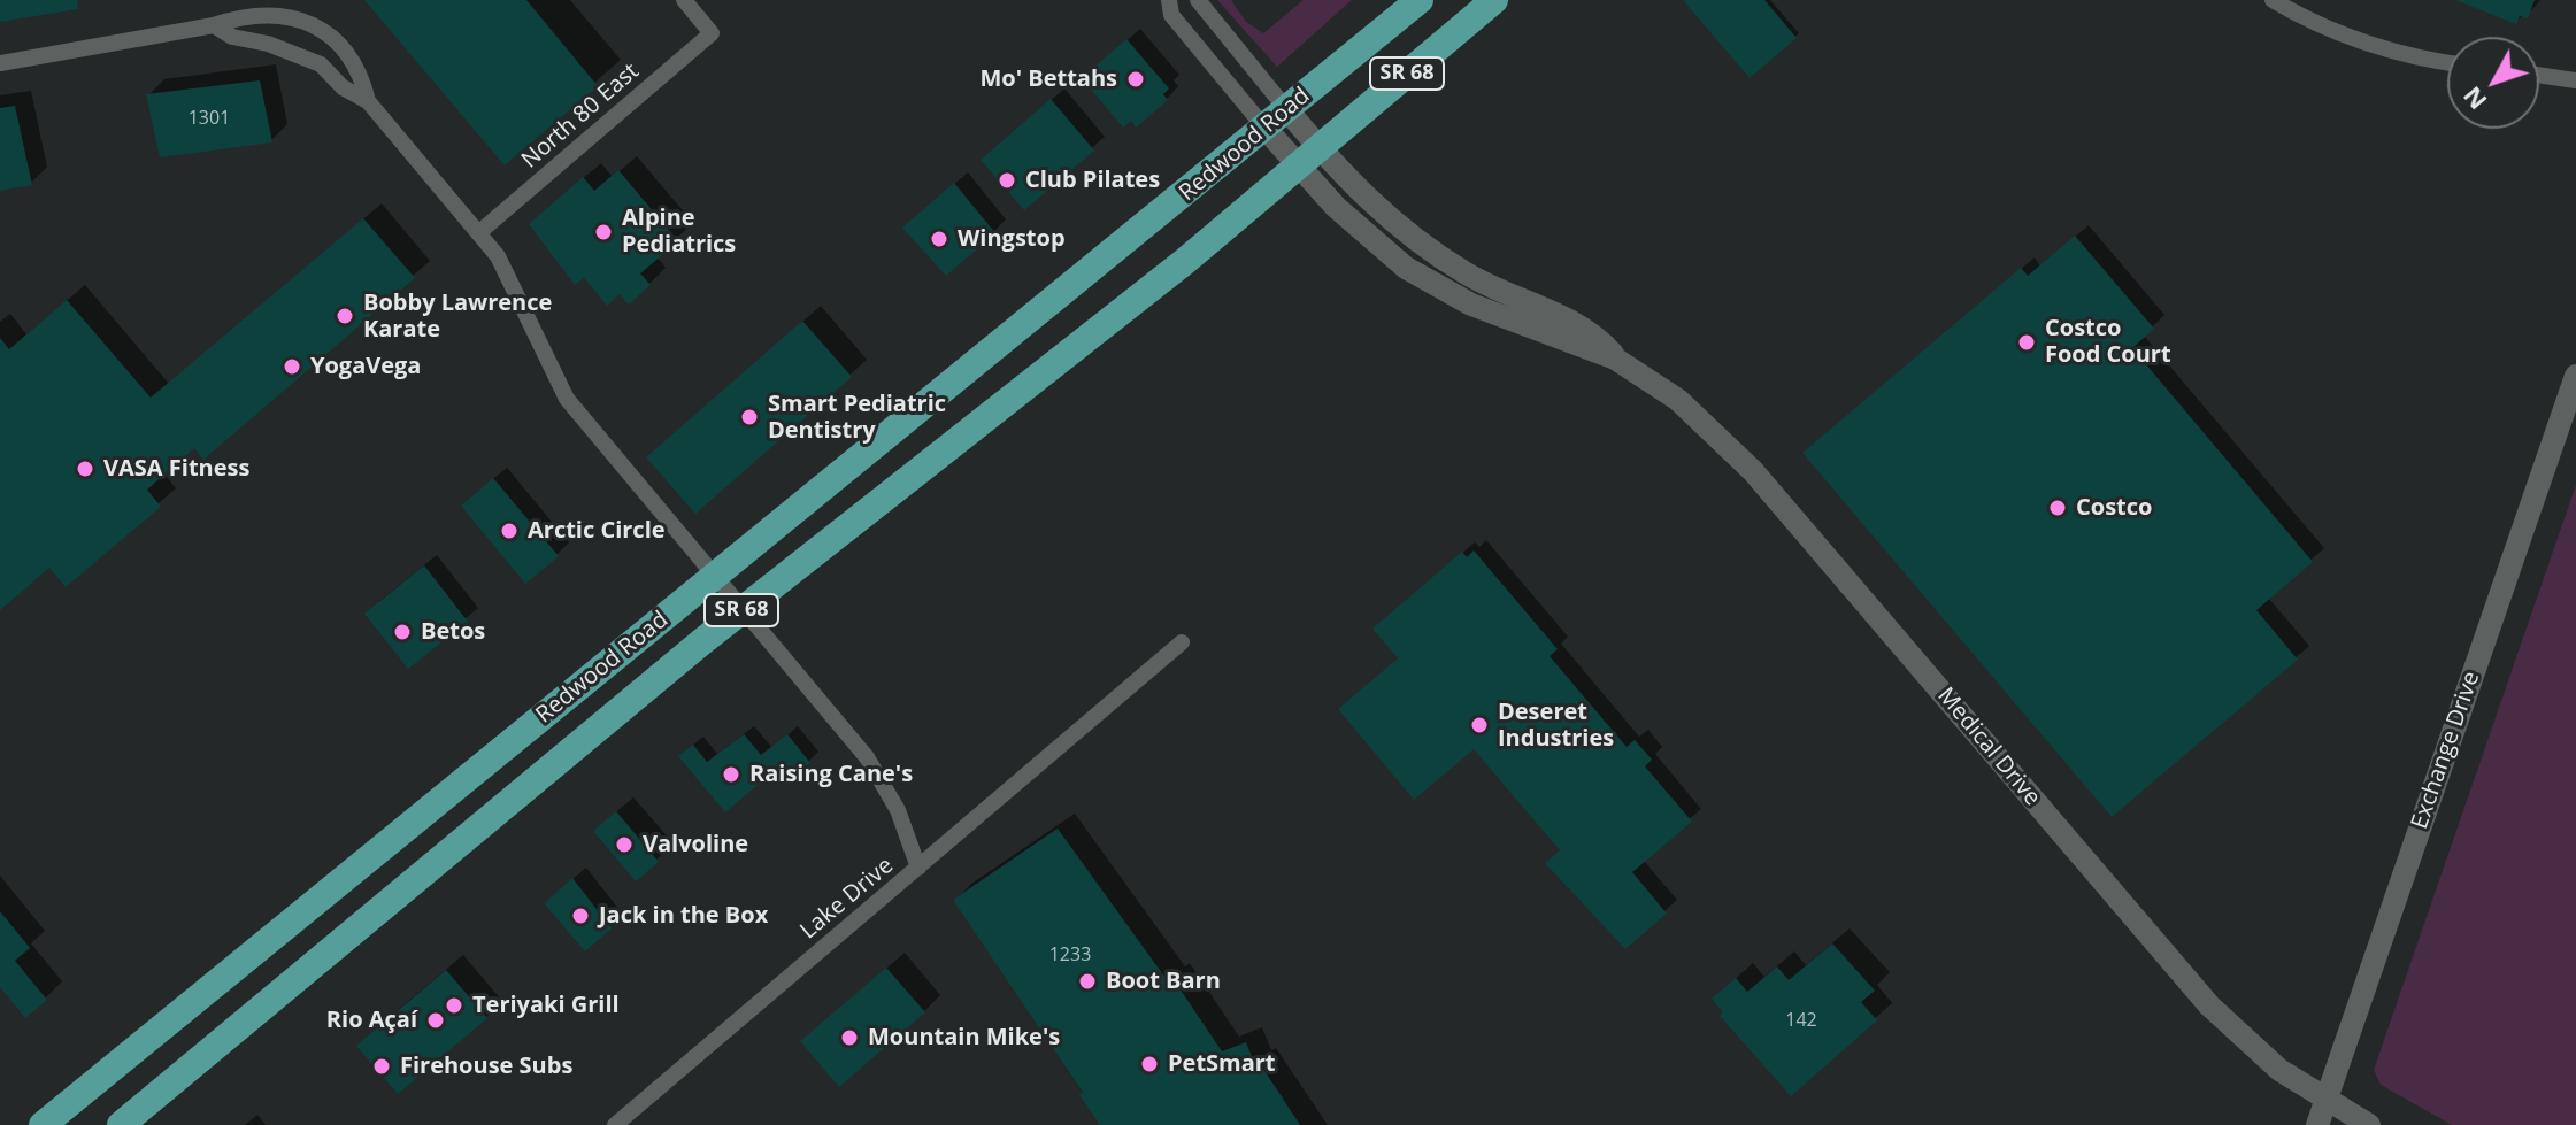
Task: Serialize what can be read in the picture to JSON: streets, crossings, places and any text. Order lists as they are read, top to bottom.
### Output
{
  "streets": {
    "main road": ["SR 68", "Redwood Road"],
    "street": [
      "North 80 East",
      "Medical Drive",
      "Exchange Drive",
      "Lake Drive"
    ]
  },
  "crossings": [
    ["North 80 East", "Lake Drive"],
    ["Redwood Road", "Medical Drive"],
    ["Redwood Road", "Lake Drive"],
    ["Medical Drive", "Exchange Drive"]
  ],
  "places": [
    "Mo' Bettahs",
    "Club Pilates",
    "Alpine Pediatrics",
    "Wingstop",
    "Bobby Lawrence Karate",
    "Costco Food Court",
    "YogaVega",
    "Smart Pediatric Dentistry",
    "VASA Fitness",
    "Costco",
    "Arctic Circle",
    "Betos",
    "Deseret Industries",
    "Raising Cane's",
    "Valvoline",
    "Jack in the Box",
    "Boot Barn",
    "Teriyaki Grill",
    "Rio Açaí",
    "Mountain Mike's",
    "PetSmart",
    "Firehouse Subs"
  ],
  "house_numbers": ["1301", "1233", "142"],
  "north": "bottom left"
}
